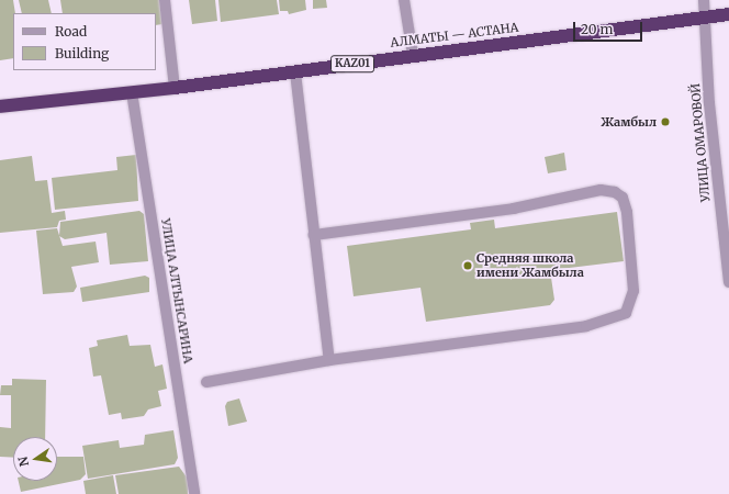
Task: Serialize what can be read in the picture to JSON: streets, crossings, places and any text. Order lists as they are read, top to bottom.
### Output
{
  "streets": {
    "highway": ["АЛМАТЫ — АСТАНА", "KАZ01"],
    "street": ["УЛИЦА ОМАРОВОЙ", "УЛИЦА АЛТЫНСАРИНА"]
  },
  "crossings": [
    ["АЛМАТЫ — АСТАНА", "УЛИЦА ОМАРОВОЙ"],
    ["АЛМАТЫ — АСТАНА", "УЛИЦА АЛТЫНСАРИНА"]
  ],
  "places": ["Жамбыл", "Средняя школа имени Жамбыла"],
  "legend": ["Road", "Building"],
  "scale_bar": "20 m",
  "north": "left"
}
